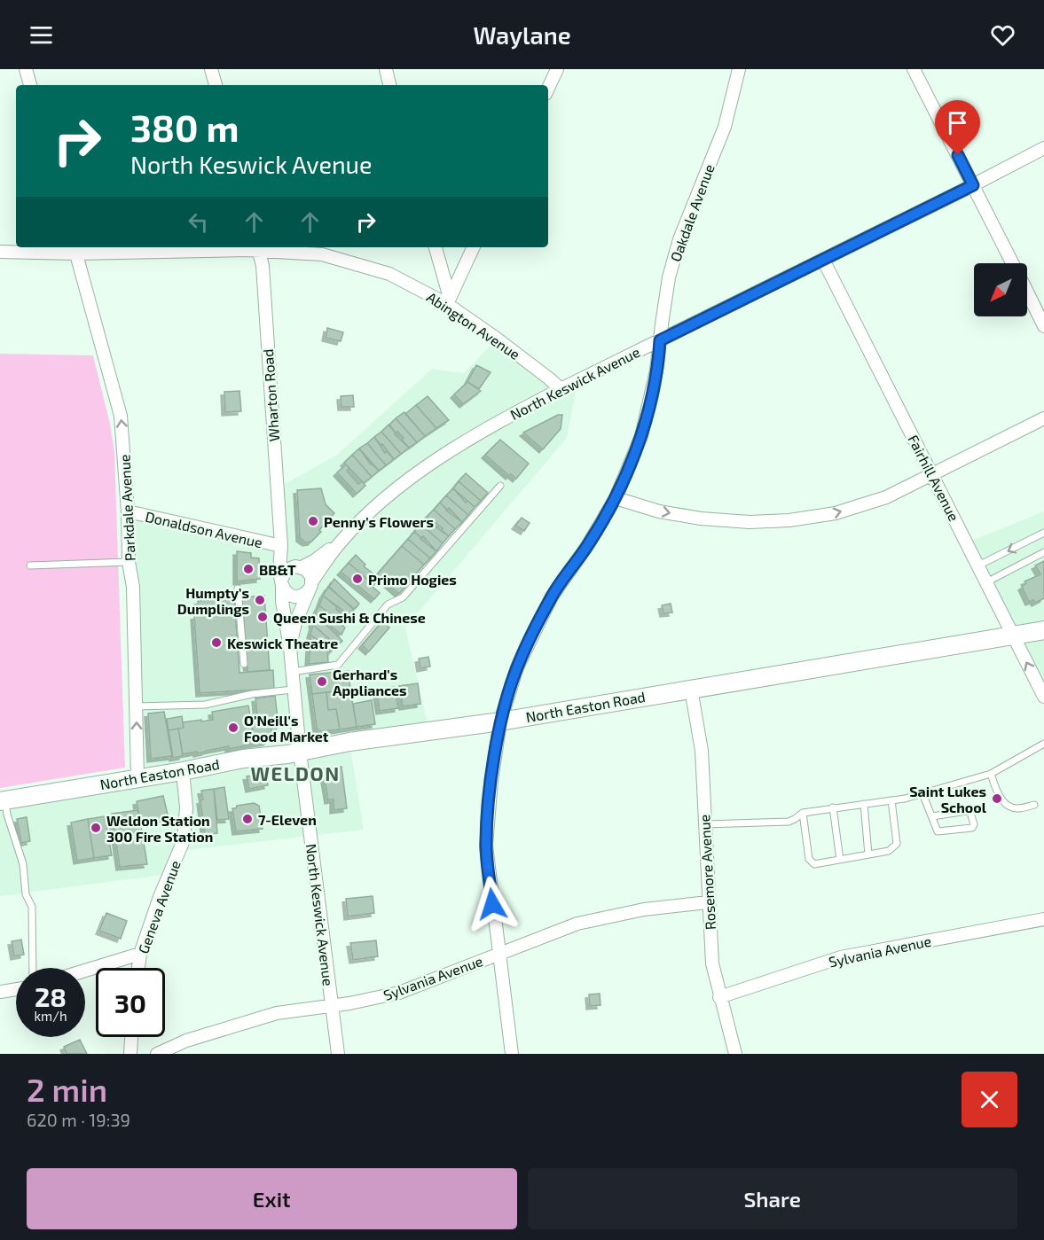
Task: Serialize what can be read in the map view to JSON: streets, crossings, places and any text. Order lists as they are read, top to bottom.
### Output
{
  "streets": {
    "main road": ["North Easton Road"],
    "street": [
      "Oakdale Avenue",
      "Abington Avenue",
      "North Keswick Avenue",
      "Wharton Road",
      "Fairhill Avenue",
      "Parkdale Avenue",
      "Donaldson Avenue",
      "Rosemore Avenue",
      "Geneva Avenue",
      "Sylvania Avenue"
    ]
  },
  "crossings": [
    ["Oakdale Avenue", "North Keswick Avenue"],
    ["Oakdale Avenue", "North Easton Road"],
    ["Oakdale Avenue", "Sylvania Avenue"],
    ["Abington Avenue", "North Keswick Avenue"],
    ["Abington Avenue", "Wharton Road"],
    ["Abington Avenue", "Parkdale Avenue"],
    ["North Keswick Avenue", "Wharton Road"],
    ["North Keswick Avenue", "Fairhill Avenue"],
    ["North Keswick Avenue", "North Easton Road"],
    ["North Keswick Avenue", "Sylvania Avenue"],
    ["Wharton Road", "Donaldson Avenue"],
    ["Fairhill Avenue", "North Easton Road"],
    ["Parkdale Avenue", "Donaldson Avenue"],
    ["Parkdale Avenue", "North Easton Road"],
    ["North Easton Road", "Rosemore Avenue"],
    ["North Easton Road", "Geneva Avenue"],
    ["Rosemore Avenue", "Sylvania Avenue"]
  ],
  "one_way": ["Parkdale Avenue"],
  "districts": ["WELDON"],
  "places": [
    "Penny's Flowers",
    "BB&T",
    "Primo Hogies",
    "Humpty's Dumplings",
    "Queen Sushi & Chinese",
    "Keswick Theatre",
    "Gerhard's Appliances",
    "O'Neill's Food Market",
    "Saint Lukes School",
    "7-Eleven",
    "Weldon Station 300 Fire Station"
  ],
  "north": "bottom left",
  "page": {
    "header": "Waylane",
    "turn": ["380 m", "North Keswick Avenue"],
    "speed": "28 km/h",
    "limit": "30",
    "heading": ["2 min", "620 m · 19:39"],
    "buttons": ["Exit", "Share"]
  }
}
